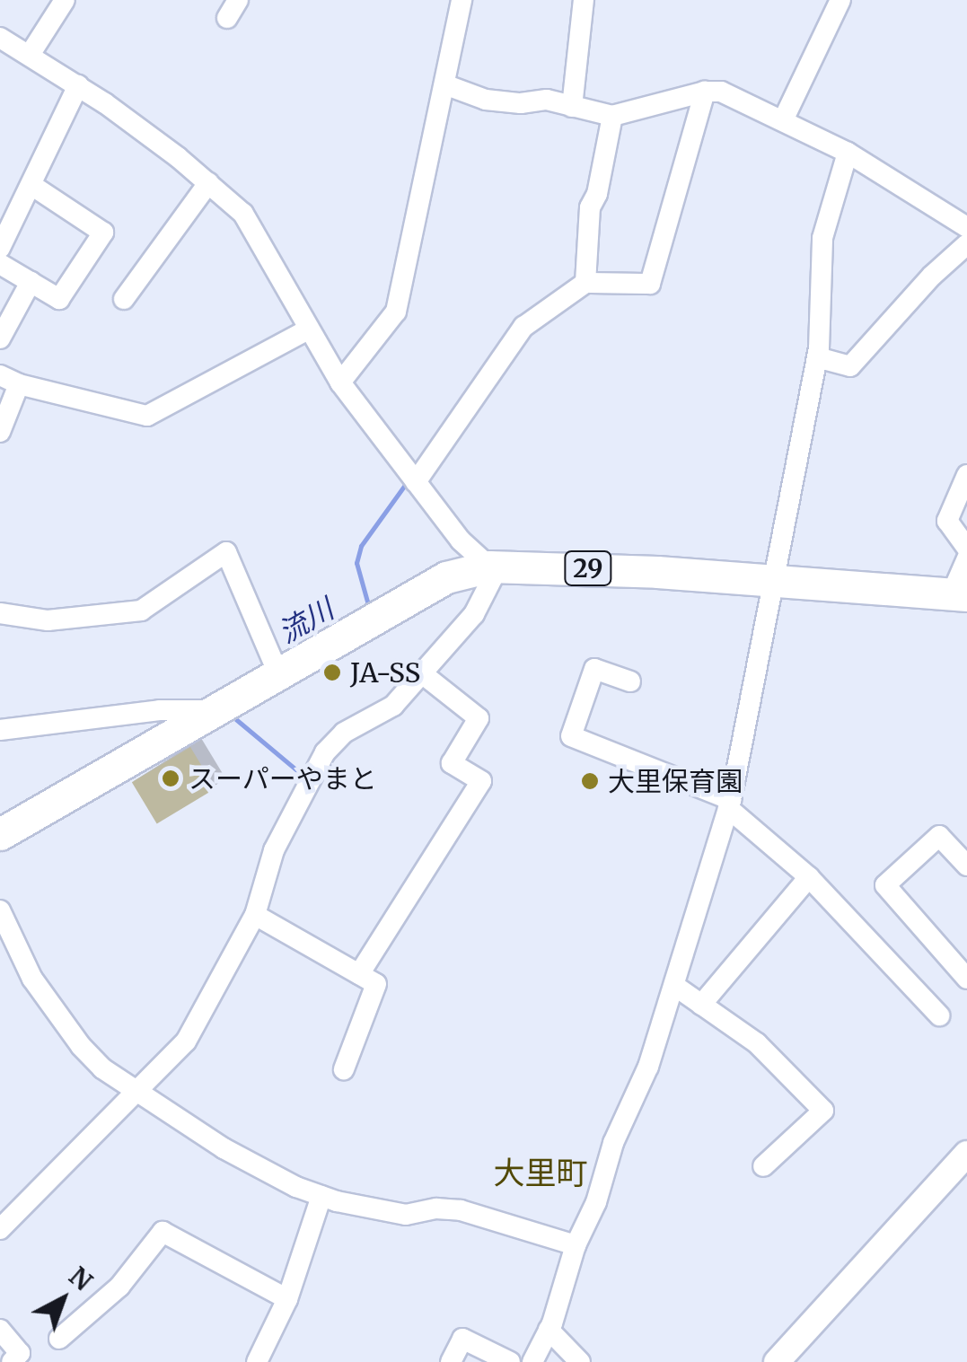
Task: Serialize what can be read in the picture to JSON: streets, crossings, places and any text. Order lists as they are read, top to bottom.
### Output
{
  "streets": {
    "main road": ["29"]
  },
  "districts": ["大里町"],
  "water": ["流川"],
  "places": ["JA-SS", "スーパーやまと", "大里保育園"],
  "north": "top right"
}
